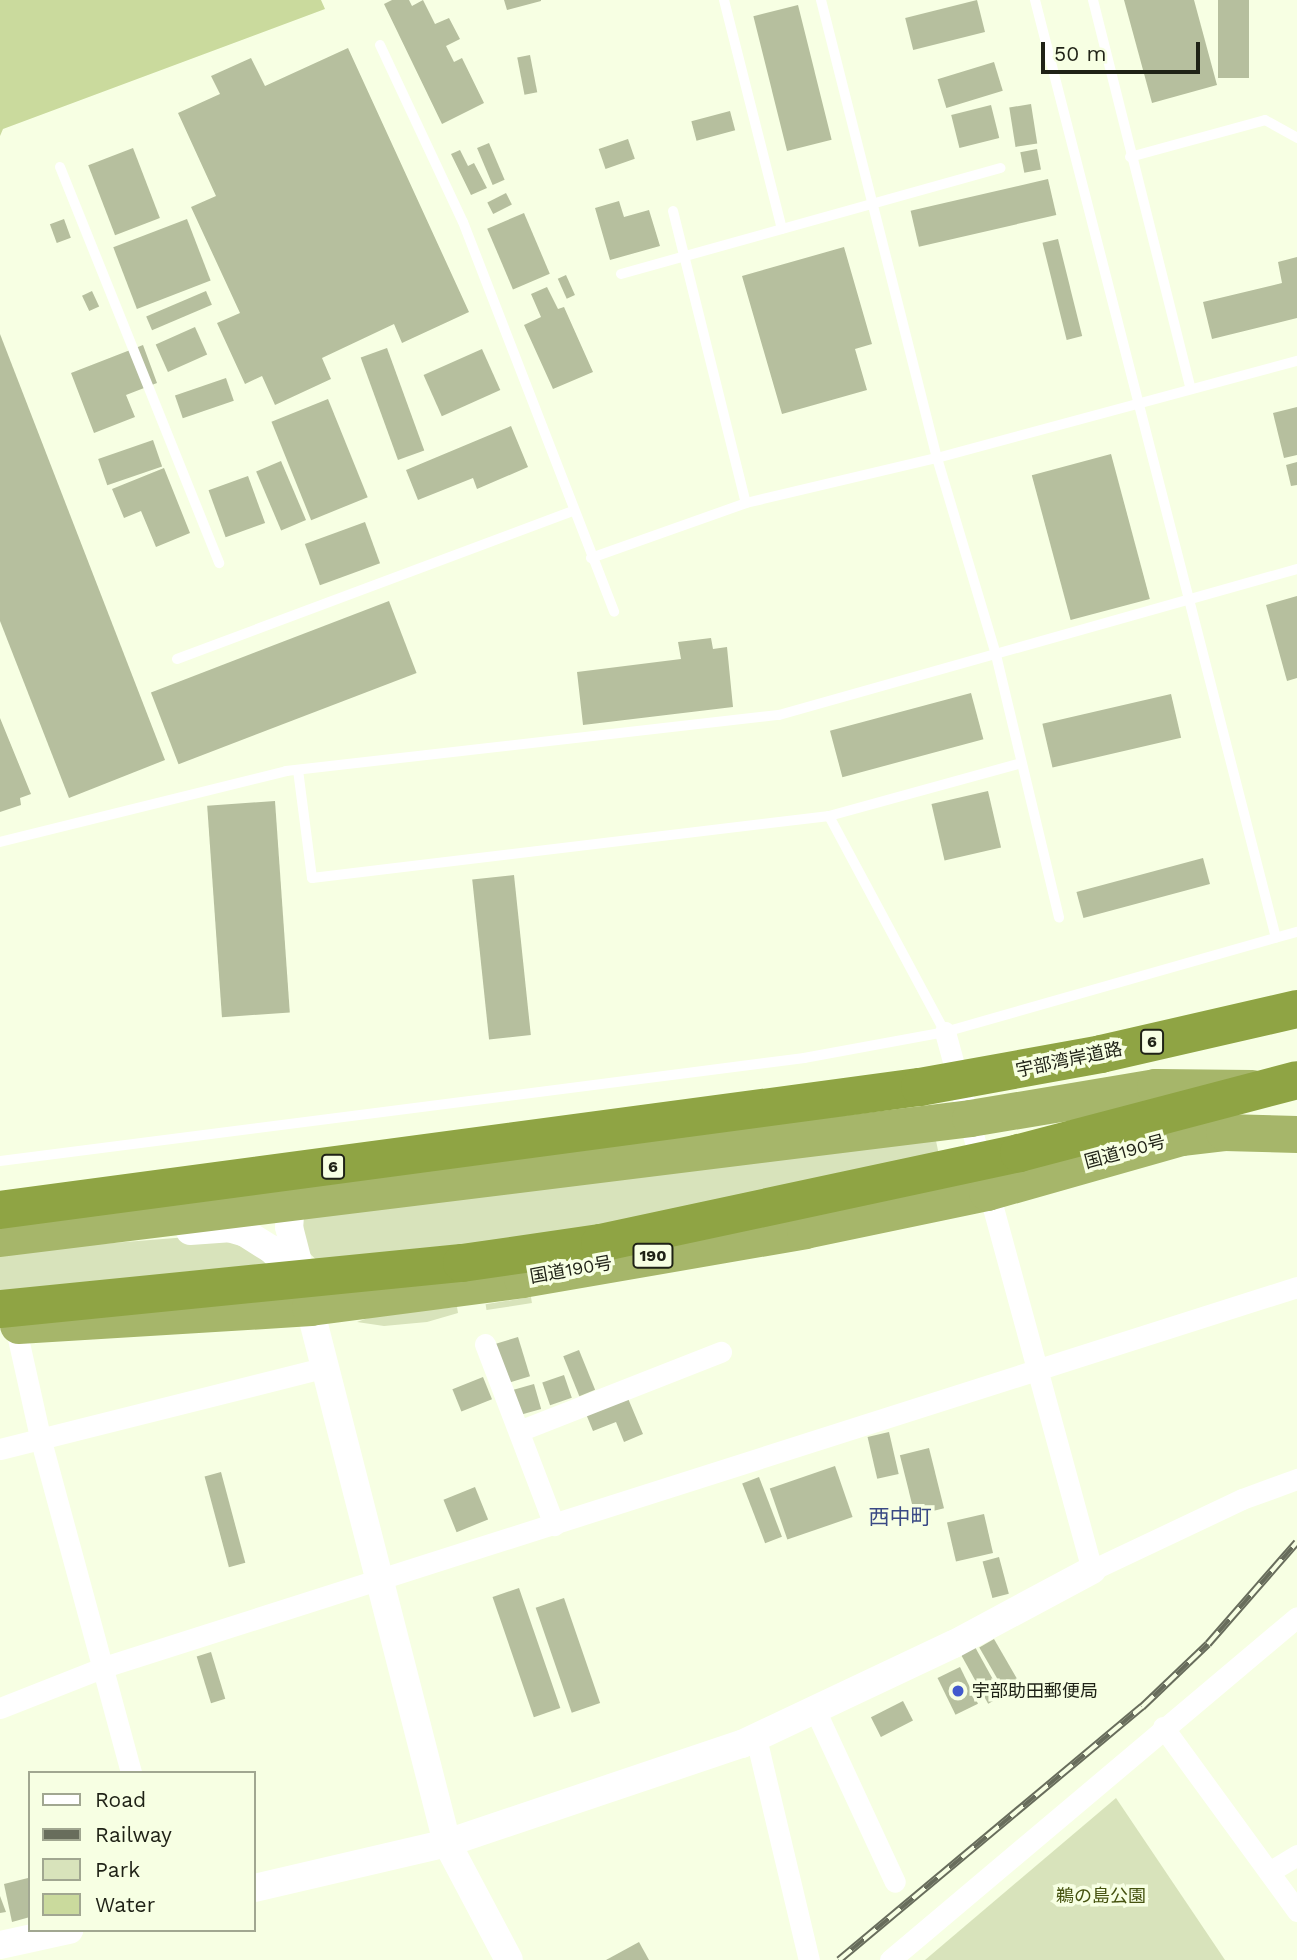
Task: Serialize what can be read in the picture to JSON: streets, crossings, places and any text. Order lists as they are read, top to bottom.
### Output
{
  "streets": {
    "highway": [
      "6",
      "宇部湾岸道路",
      "国道190号",
      "190"
    ]
  },
  "crossings": [
    ["6", "宇部湾岸道路"]
  ],
  "districts": ["西中町"],
  "parks": ["鵜の島公園"],
  "places": ["宇部助田郵便局"],
  "legend": [
    "Road",
    "Railway",
    "Park",
    "Water"
  ],
  "scale_bar": "50 m"
}
